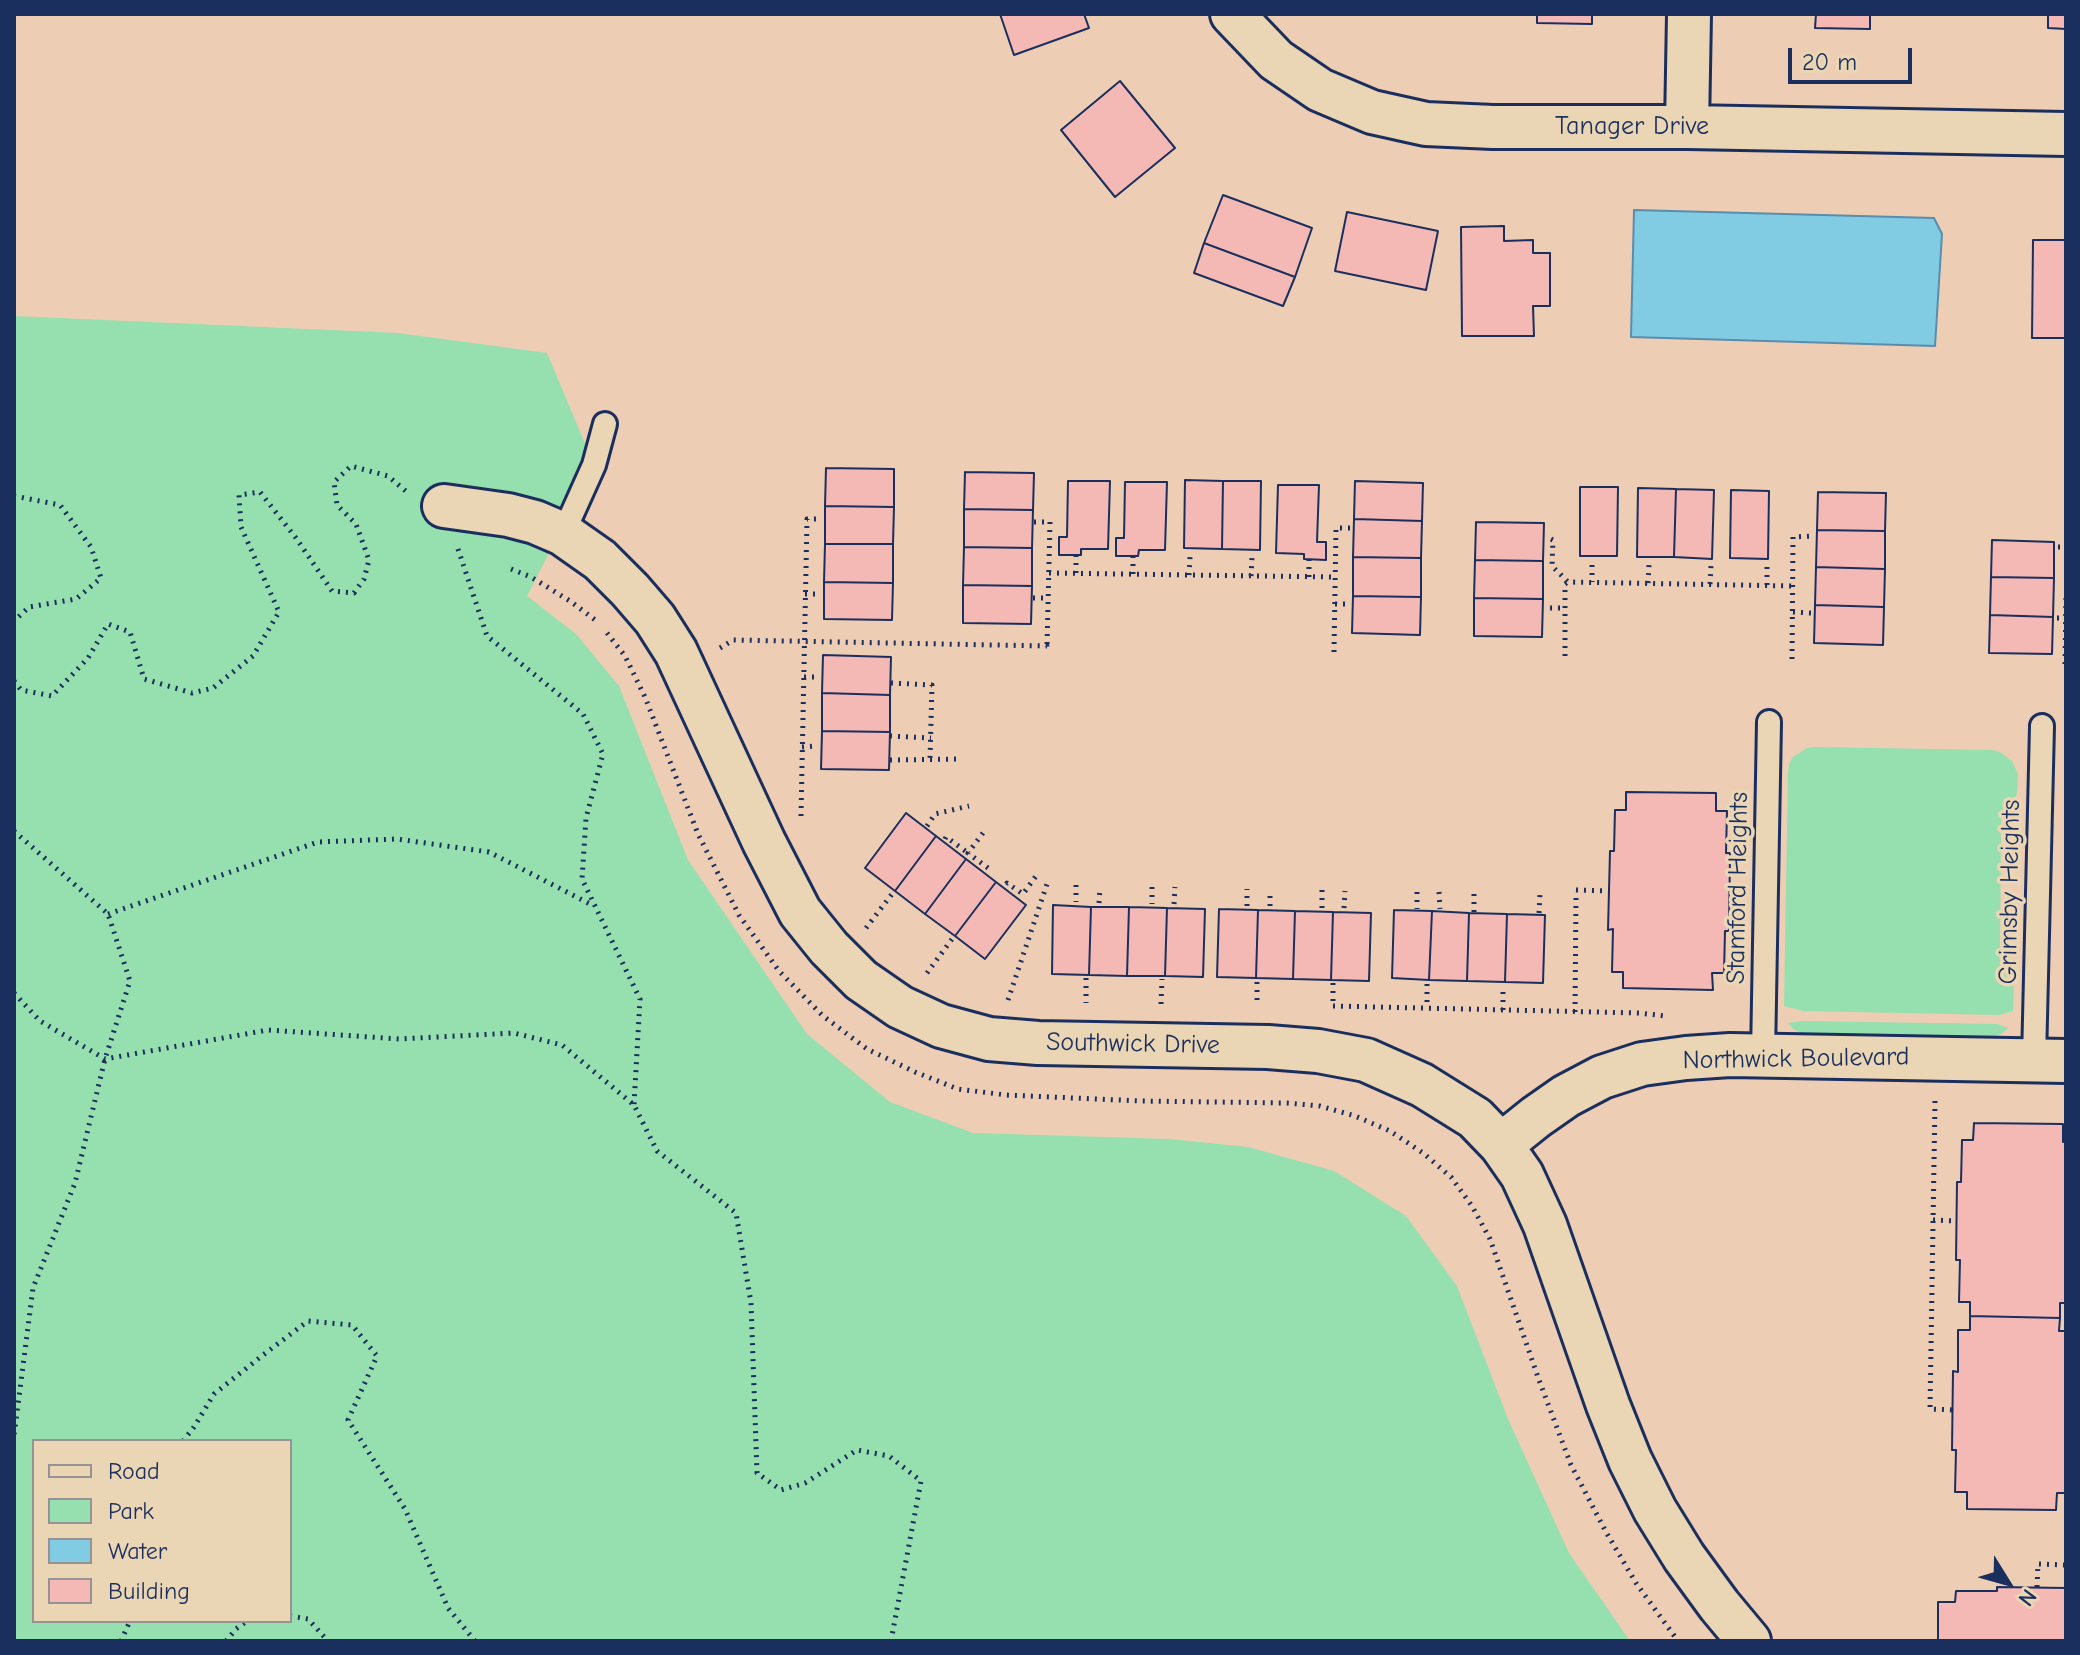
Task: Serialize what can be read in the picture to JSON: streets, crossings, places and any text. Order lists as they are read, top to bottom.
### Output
{
  "streets": {
    "street": ["Tanager Drive", "Southwick Drive", "Northwick Boulevard"],
    "lane": ["Stamford Heights", "Grimsby Heights"]
  },
  "crossings": [
    ["Stamford Heights", "Northwick Boulevard"],
    ["Grimsby Heights", "Northwick Boulevard"],
    ["Southwick Drive", "Northwick Boulevard"]
  ],
  "legend": [
    "Road",
    "Park",
    "Water",
    "Building"
  ],
  "scale_bar": "20 m",
  "north": "bottom right"
}
